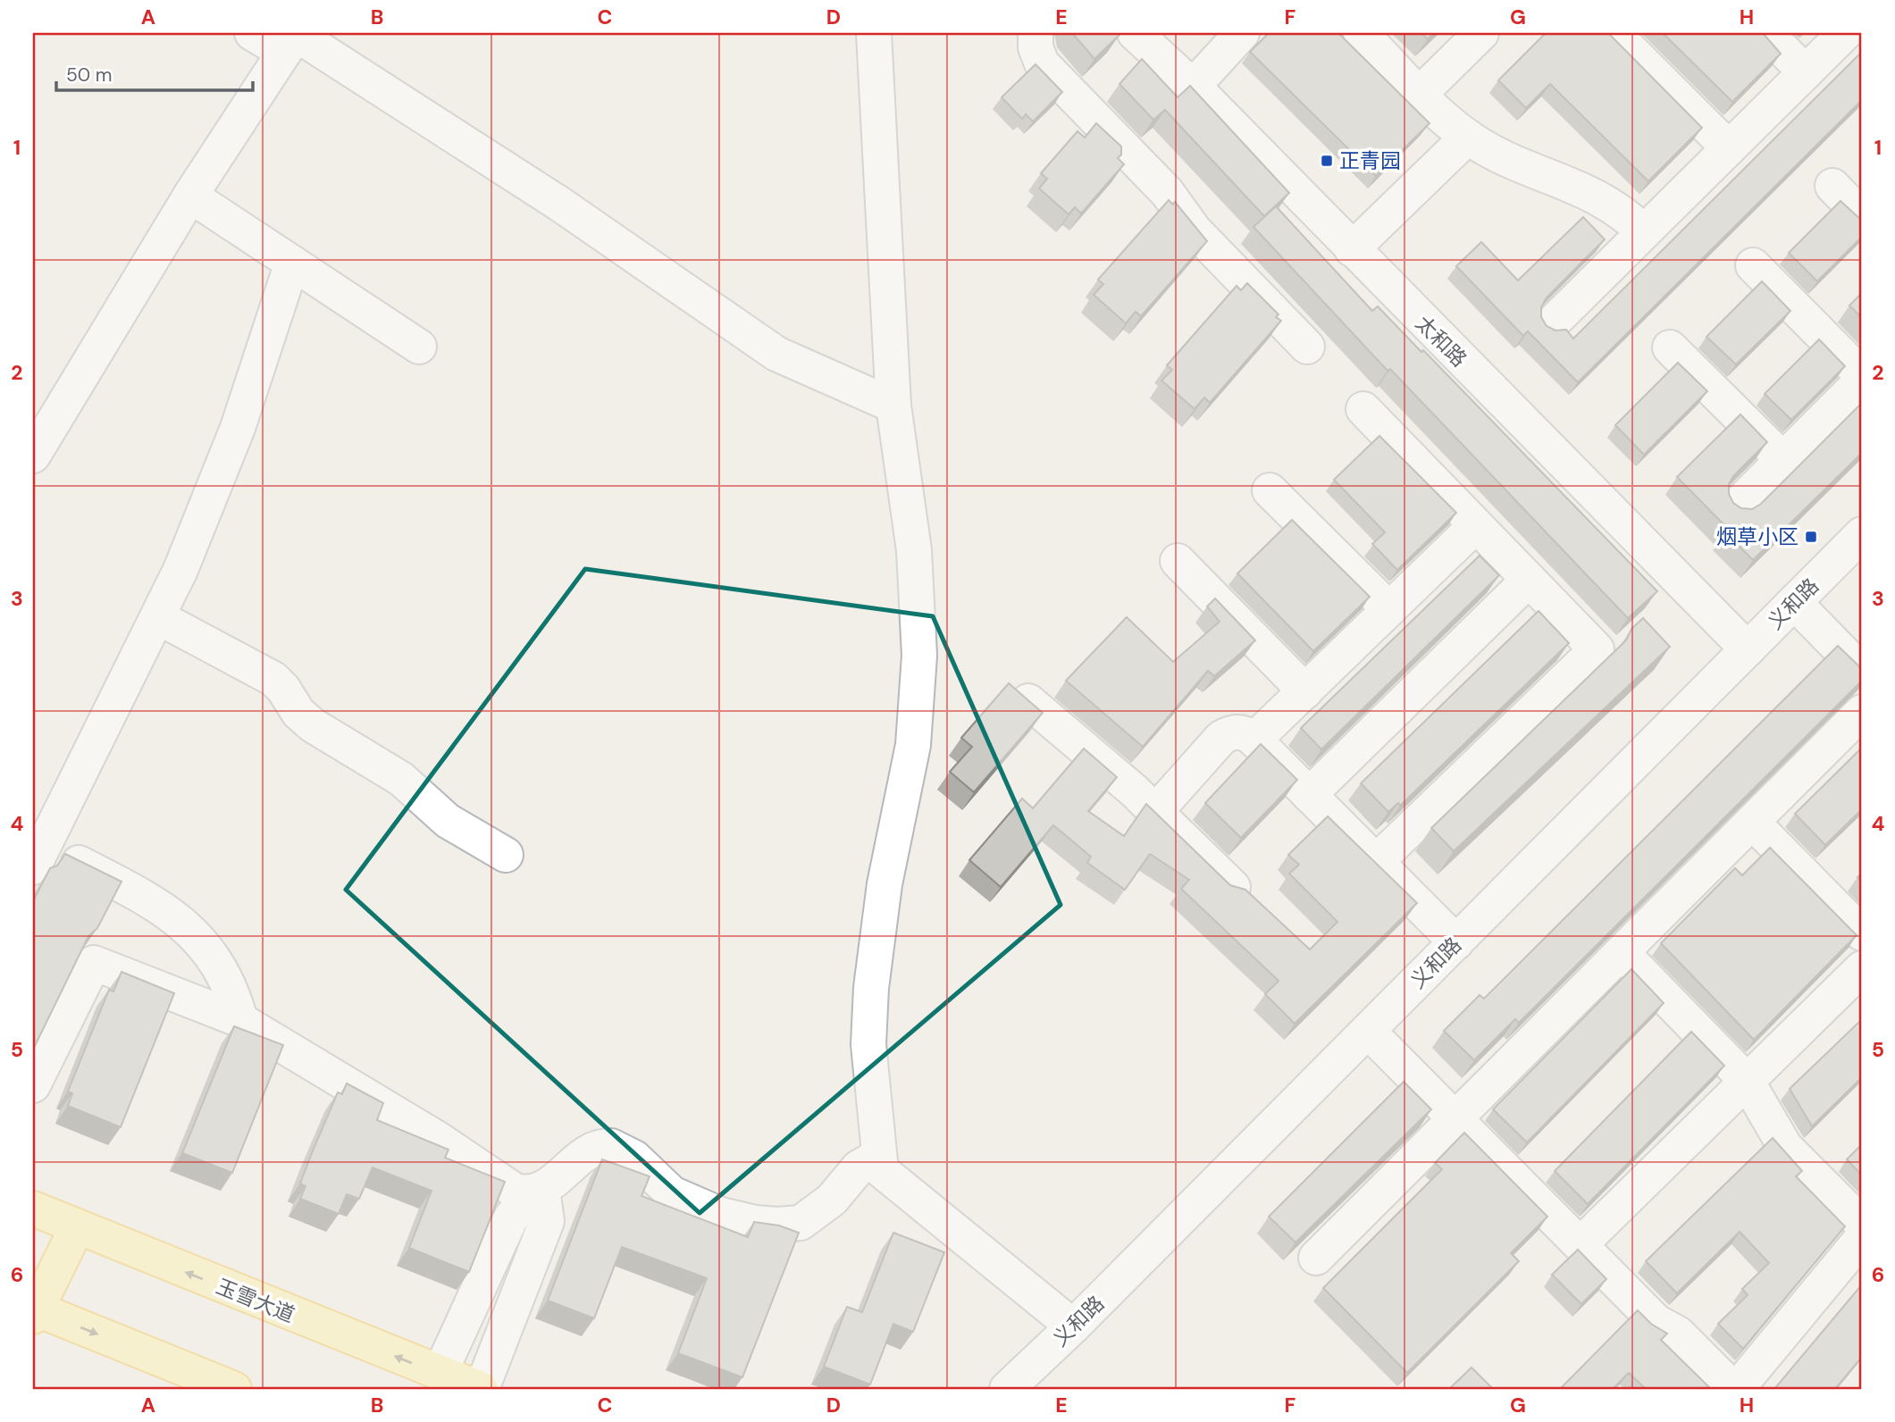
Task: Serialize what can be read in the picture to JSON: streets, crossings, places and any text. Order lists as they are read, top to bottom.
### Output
{
  "streets": {
    "main road": ["玉雪大道"],
    "street": ["太和路", "义和路"]
  },
  "crossings": [
    ["太和路", "义和路"]
  ],
  "places": {
    "transit": ["正青园", "烟草小区"]
  },
  "scale_bar": "50 m",
  "grid": {
    "columns": [
      "A",
      "B",
      "C",
      "D",
      "E",
      "F",
      "G",
      "H"
    ],
    "rows": [
      "1",
      "2",
      "3",
      "4",
      "5",
      "6"
    ]
  }
}
